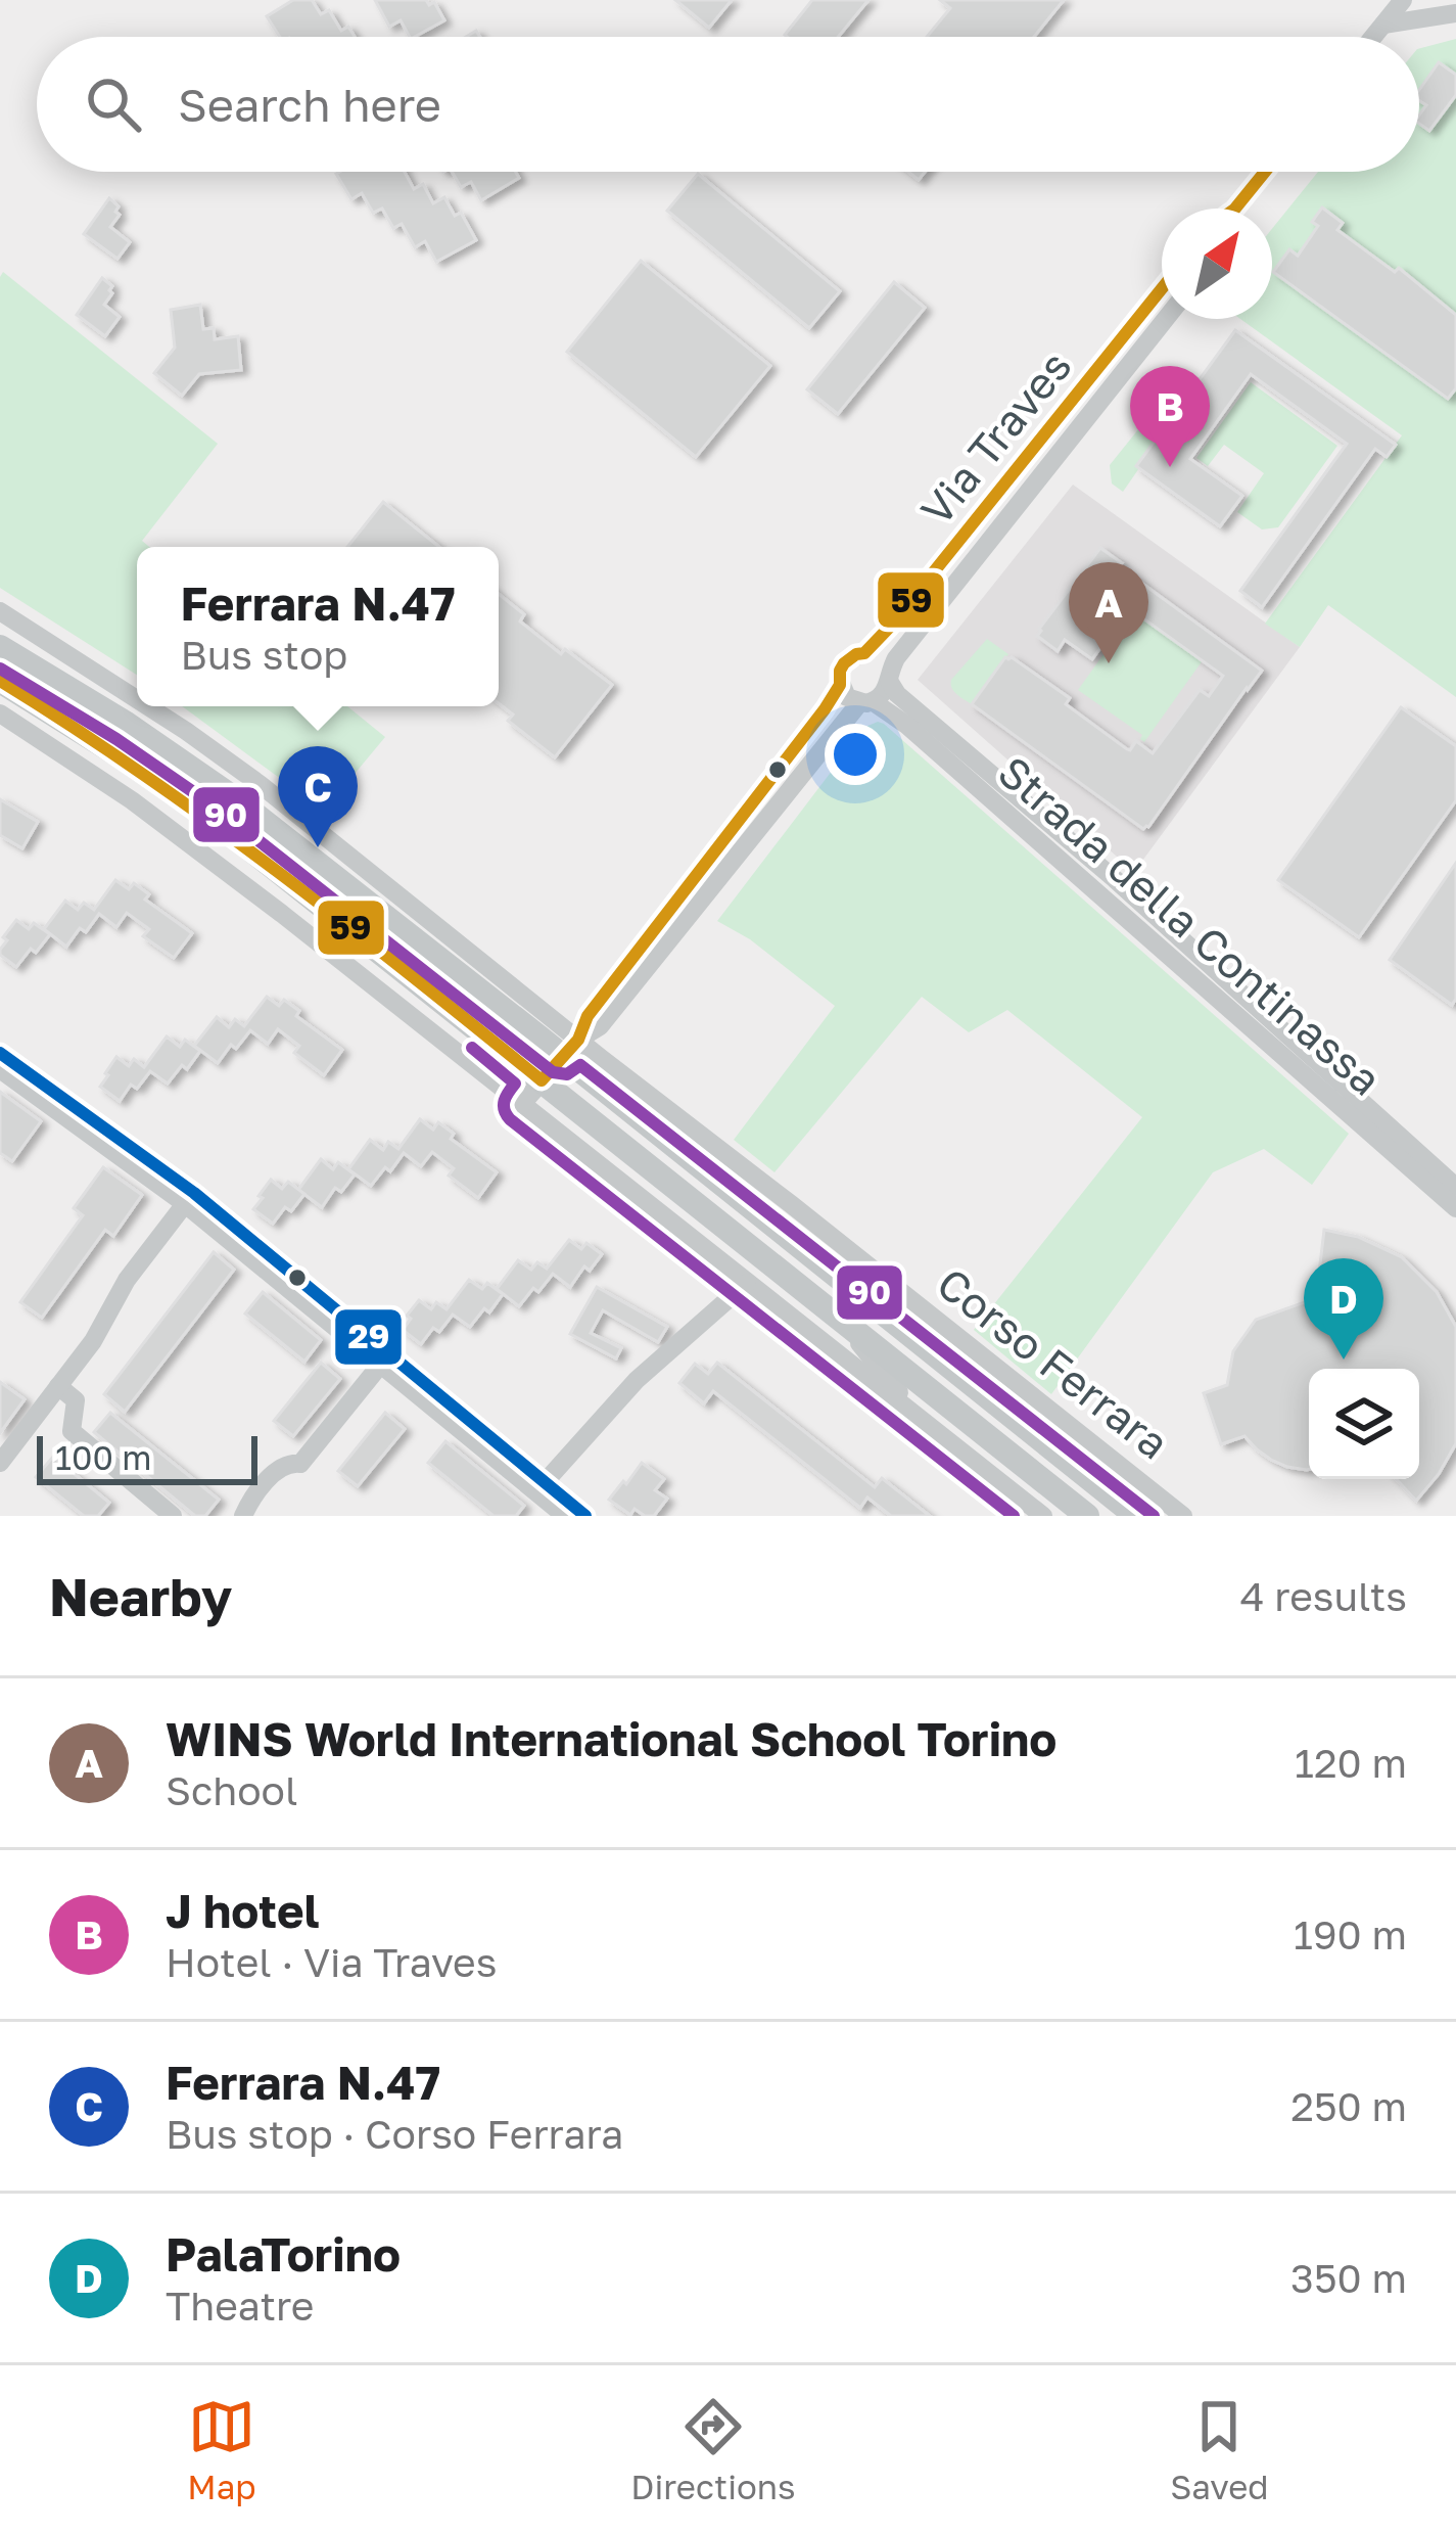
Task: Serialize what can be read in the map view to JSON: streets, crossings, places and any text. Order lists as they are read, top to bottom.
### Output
{
  "streets": {
    "main road": ["Corso Ferrara"],
    "street": ["Via Traves", "Strada della Continassa"]
  },
  "crossings": [
    ["Via Traves", "Strada della Continassa"]
  ],
  "lines": ["transit line 59", "transit line 90", "transit line 29"],
  "scale_bar": "100 m",
  "north": "top right",
  "page": {
    "search": "Search here",
    "pins": [
      "B",
      "A",
      "C",
      "D"
    ],
    "popup": ["Ferrara N.47", "Bus stop"],
    "scale": "100 m",
    "heading": ["Nearby", "4 results"],
    "list": [
      {
        "mark": "A",
        "name": "WINS World International School Torino",
        "note": "School",
        "value": "120 m"
      },
      {
        "mark": "B",
        "name": "J hotel",
        "note": "Hotel · Via Traves",
        "value": "190 m"
      },
      {
        "mark": "C",
        "name": "Ferrara N.47",
        "note": "Bus stop · Corso Ferrara",
        "value": "250 m"
      },
      {
        "mark": "D",
        "name": "PalaTorino",
        "note": "Theatre",
        "value": "350 m"
      }
    ],
    "nav": ["Map", "Directions", "Saved"]
  }
}
